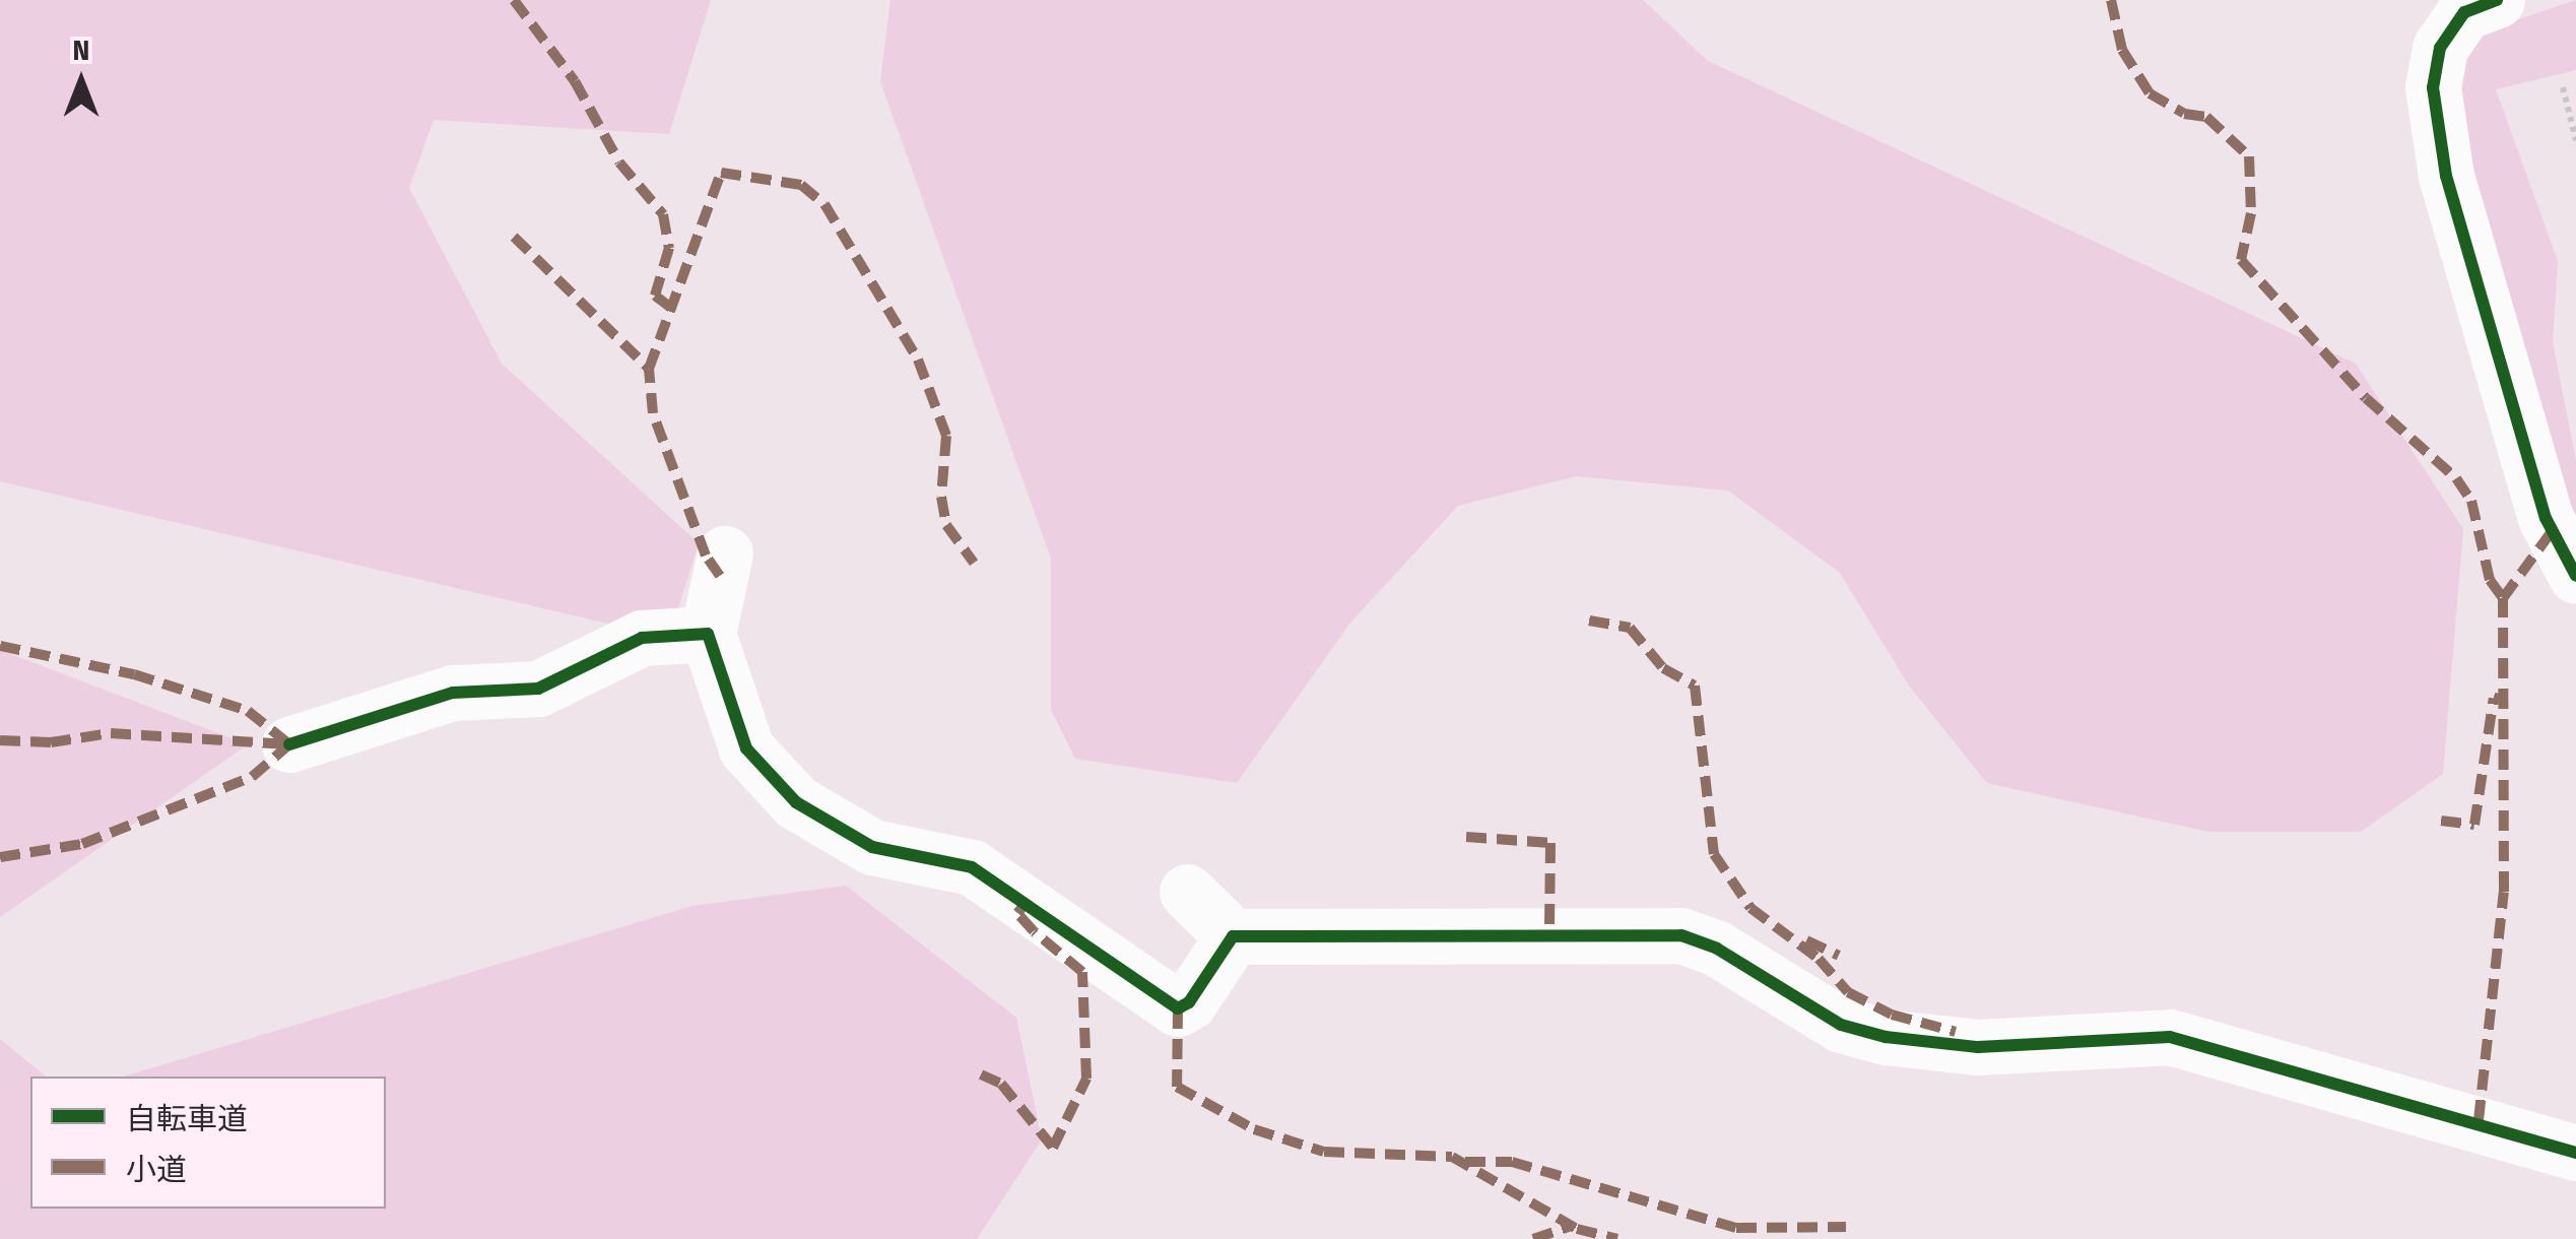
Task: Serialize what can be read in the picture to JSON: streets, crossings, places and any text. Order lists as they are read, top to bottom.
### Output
{
  "legend": ["自転車道", "小道"],
  "north": "top"
}
